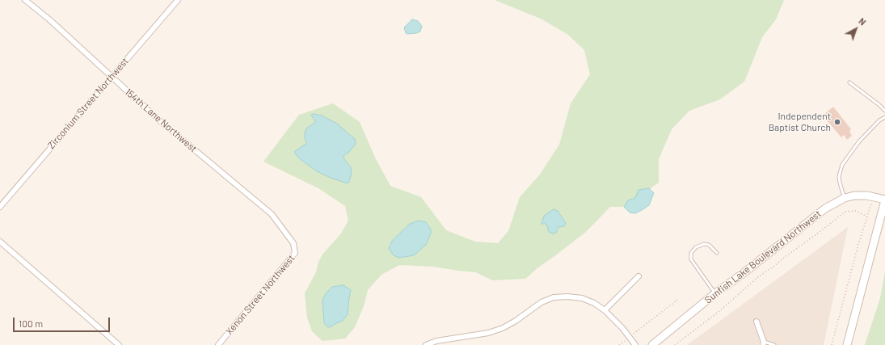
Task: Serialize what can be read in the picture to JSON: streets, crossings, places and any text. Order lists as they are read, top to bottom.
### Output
{
  "streets": {
    "street": [
      "Zirconium Street Northwest",
      "154th Lane Northwest",
      "Sunfish Lake Boulevard Northwest",
      "Xenon Street Northwest"
    ]
  },
  "crossings": [
    ["Zirconium Street Northwest", "154th Lane Northwest"],
    ["154th Lane Northwest", "Xenon Street Northwest"]
  ],
  "places": ["Independent Baptist Church"],
  "scale_bar": "100 m",
  "north": "top right"
}
